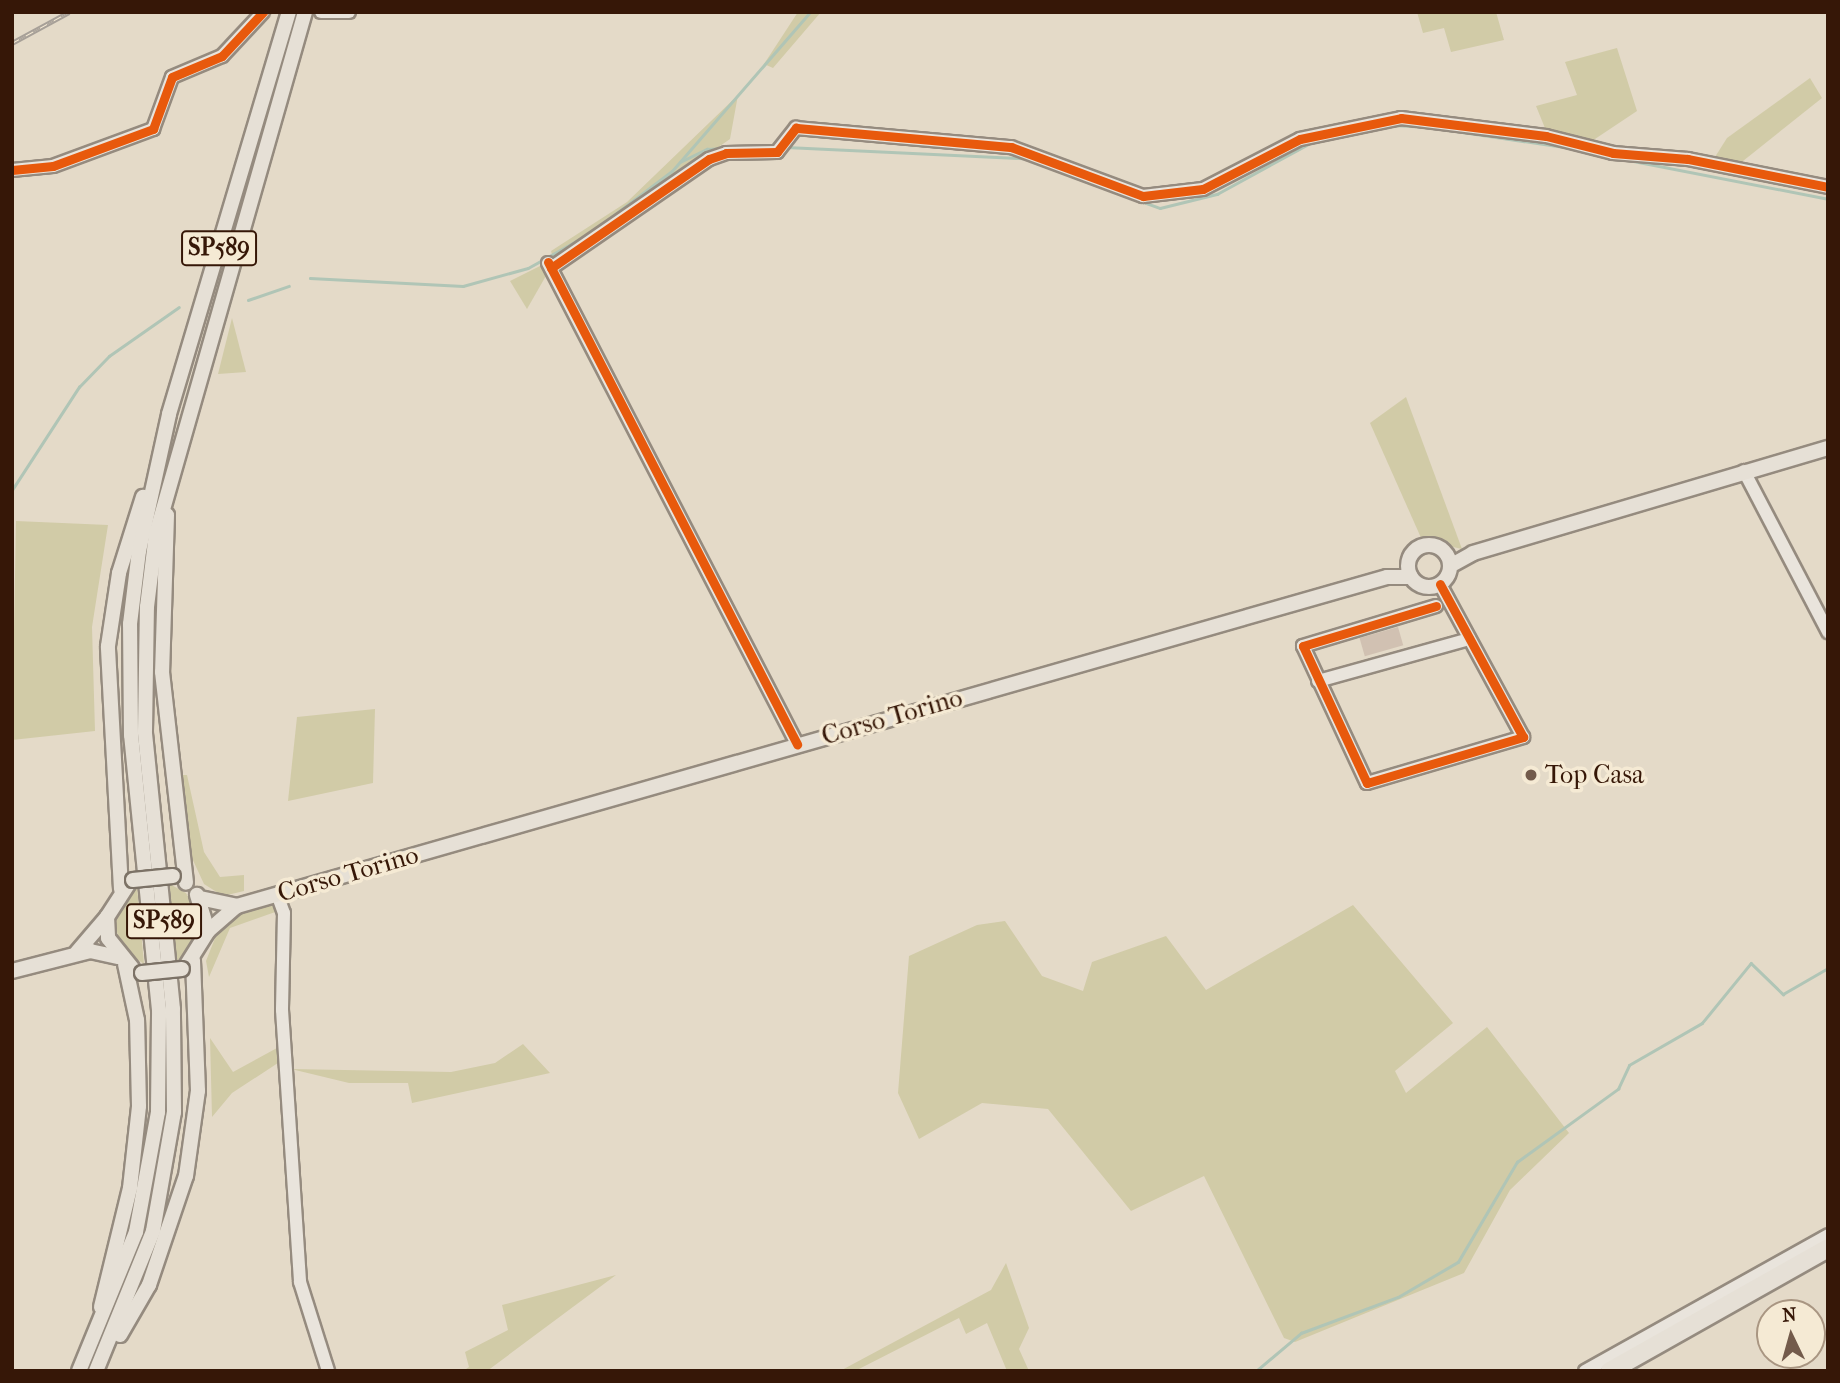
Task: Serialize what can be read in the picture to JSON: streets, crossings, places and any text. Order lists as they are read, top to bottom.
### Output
{
  "streets": {
    "main road": ["SP589", "Corso Torino"]
  },
  "places": ["Top Casa"],
  "north": "top"
}
